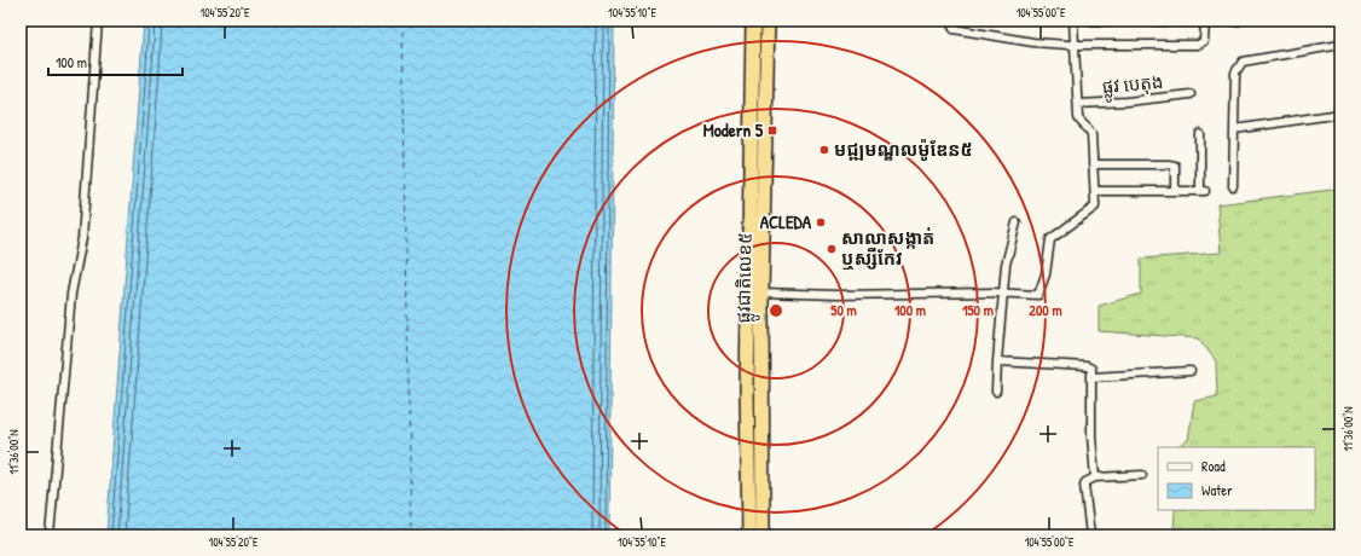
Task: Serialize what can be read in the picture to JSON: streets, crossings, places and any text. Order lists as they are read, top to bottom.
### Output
{
  "streets": {
    "highway": ["ផ្លូវជាតិលេខ៥"],
    "street": ["ផ្លូវ បេតុង"]
  },
  "places": {
    "transit": ["Modern 5"],
    "other": ["មជ្ឍមណ្ឌលម៉ូឌែន៥", "ACLEDA", "សាលាសង្កាត់ ឬស្សីកែវ"]
  },
  "legend": ["Road", "Water"],
  "scale_bar": "100 m",
  "coordinates": [
    "104°55'20\"E",
    "104°55'10\"E",
    "104°55'00\"E",
    "11°36'00\"N"
  ],
  "rings": [
    "50 m",
    "100 m",
    "150 m",
    "200 m"
  ]
}
